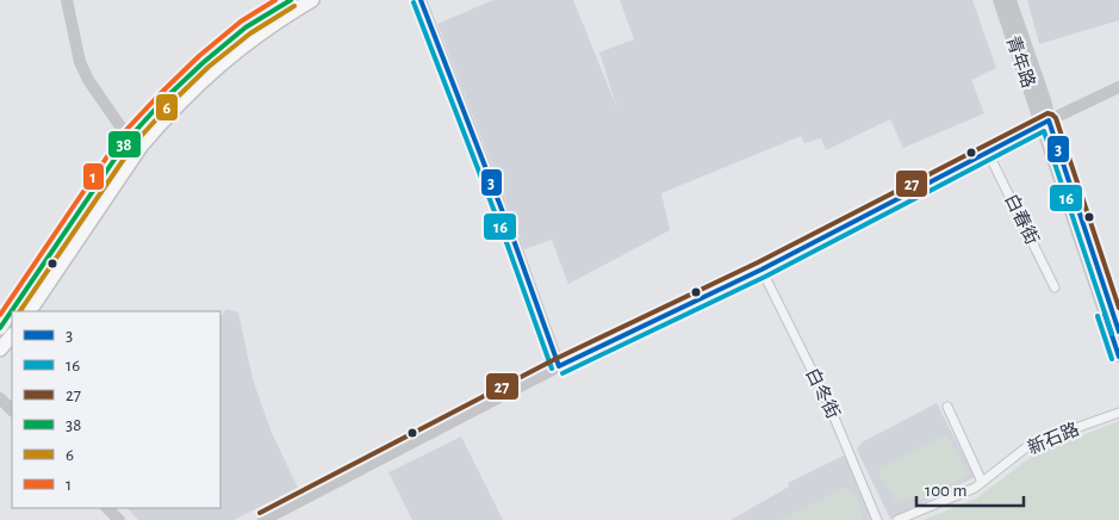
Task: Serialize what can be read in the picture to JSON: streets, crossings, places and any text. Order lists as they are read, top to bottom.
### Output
{
  "streets": {
    "street": [
      "青年路",
      "白春街",
      "白冬街",
      "新石路"
    ]
  },
  "lines": [
    "transit line 3",
    "transit line 38",
    "transit line 1",
    "transit line 16",
    "transit line 6",
    "transit line 27"
  ],
  "legend": [
    "3",
    "16",
    "27",
    "38",
    "6",
    "1"
  ],
  "scale_bar": "100 m"
}
